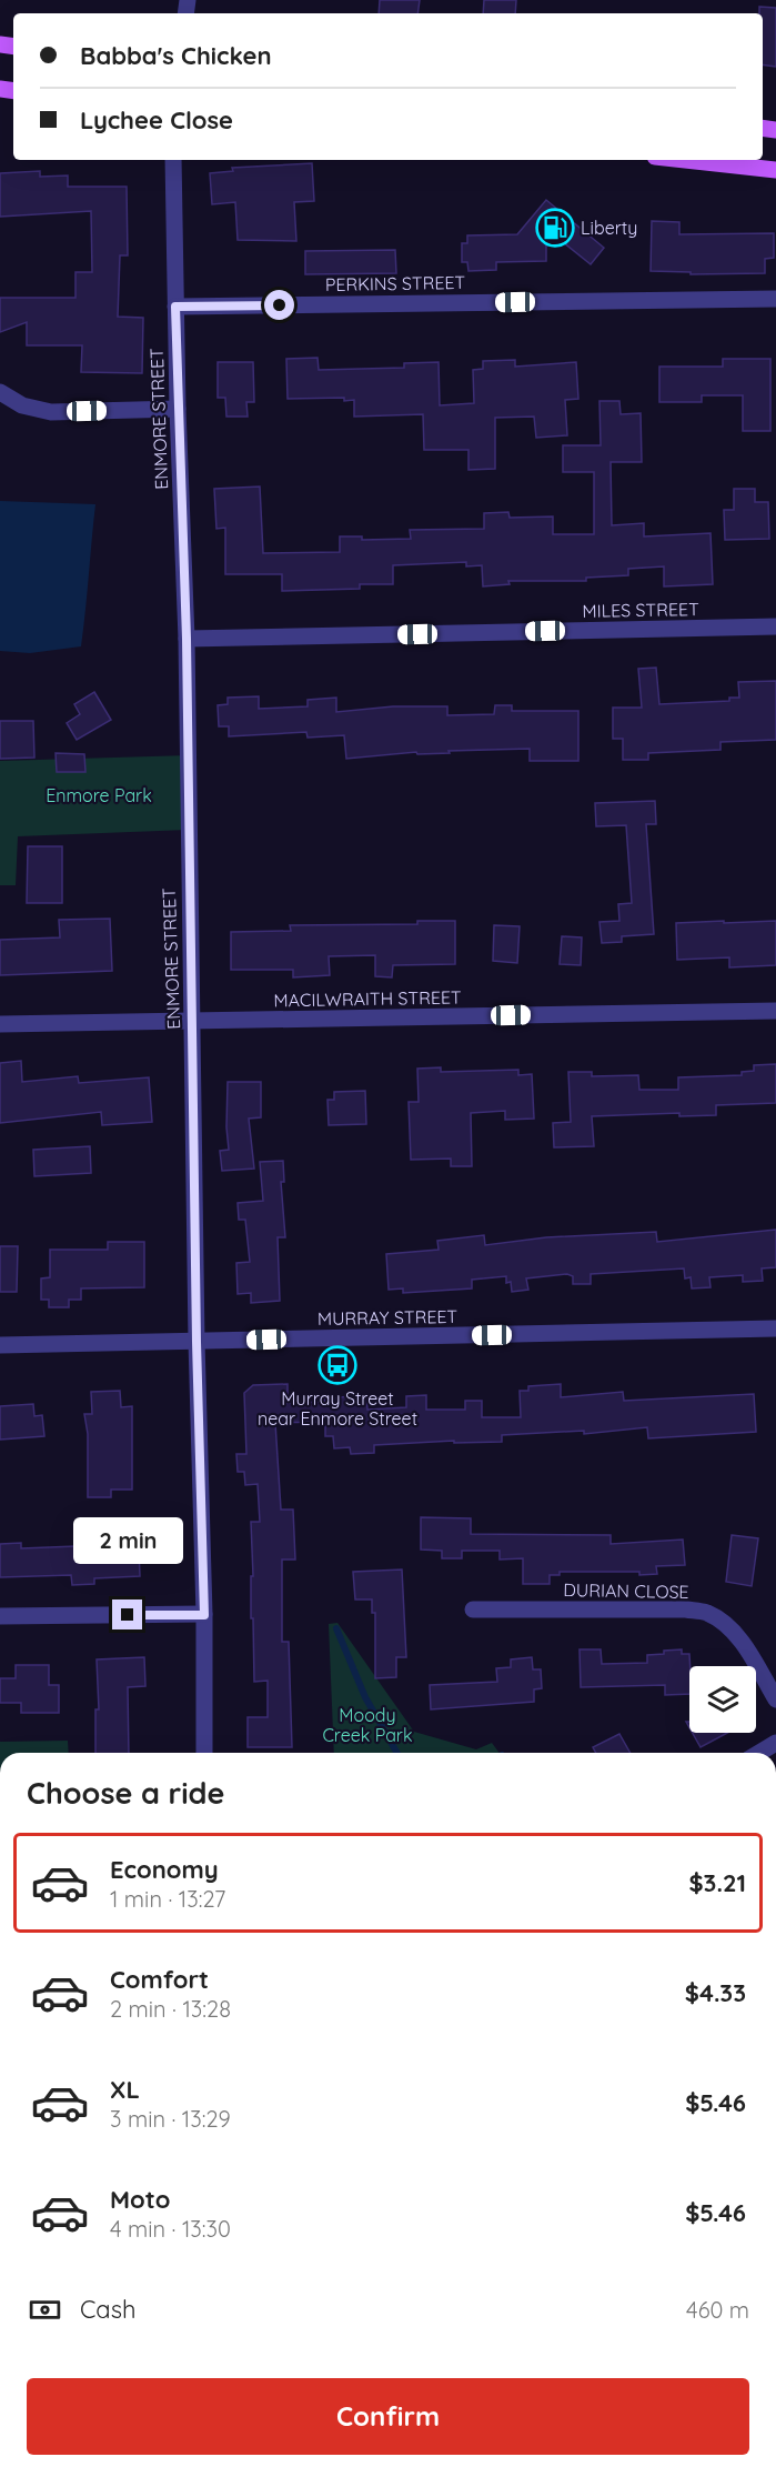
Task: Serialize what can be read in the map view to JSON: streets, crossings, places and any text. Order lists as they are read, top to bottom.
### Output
{
  "streets": {
    "street": [
      "PERKINS STREET",
      "ENMORE STREET",
      "MILES STREET",
      "MACILWRAITH STREET",
      "MURRAY STREET",
      "DURIAN CLOSE"
    ]
  },
  "crossings": [
    ["PERKINS STREET", "ENMORE STREET"],
    ["ENMORE STREET", "MILES STREET"],
    ["ENMORE STREET", "MACILWRAITH STREET"],
    ["ENMORE STREET", "MURRAY STREET"]
  ],
  "parks": ["Enmore Park", "Moody Creek Park"],
  "places": {
    "fuel station": ["Liberty"],
    "bus stop": ["Murray Street near Enmore Street"]
  },
  "page": {
    "banner": ["Babba's Chicken", "Lychee Close"],
    "bubble": "2 min",
    "heading": "Choose a ride",
    "list": [
      {
        "name": "Economy",
        "note": "1 min · 13:27",
        "value": "$3.21"
      },
      {
        "name": "Comfort",
        "note": "2 min · 13:28",
        "value": "$4.33"
      },
      {
        "name": "XL",
        "note": "3 min · 13:29",
        "value": "$5.46"
      },
      {
        "name": "Moto",
        "note": "4 min · 13:30",
        "value": "$5.46"
      }
    ],
    "pay": ["Cash", "460 m"],
    "buttons": "Confirm"
  }
}
